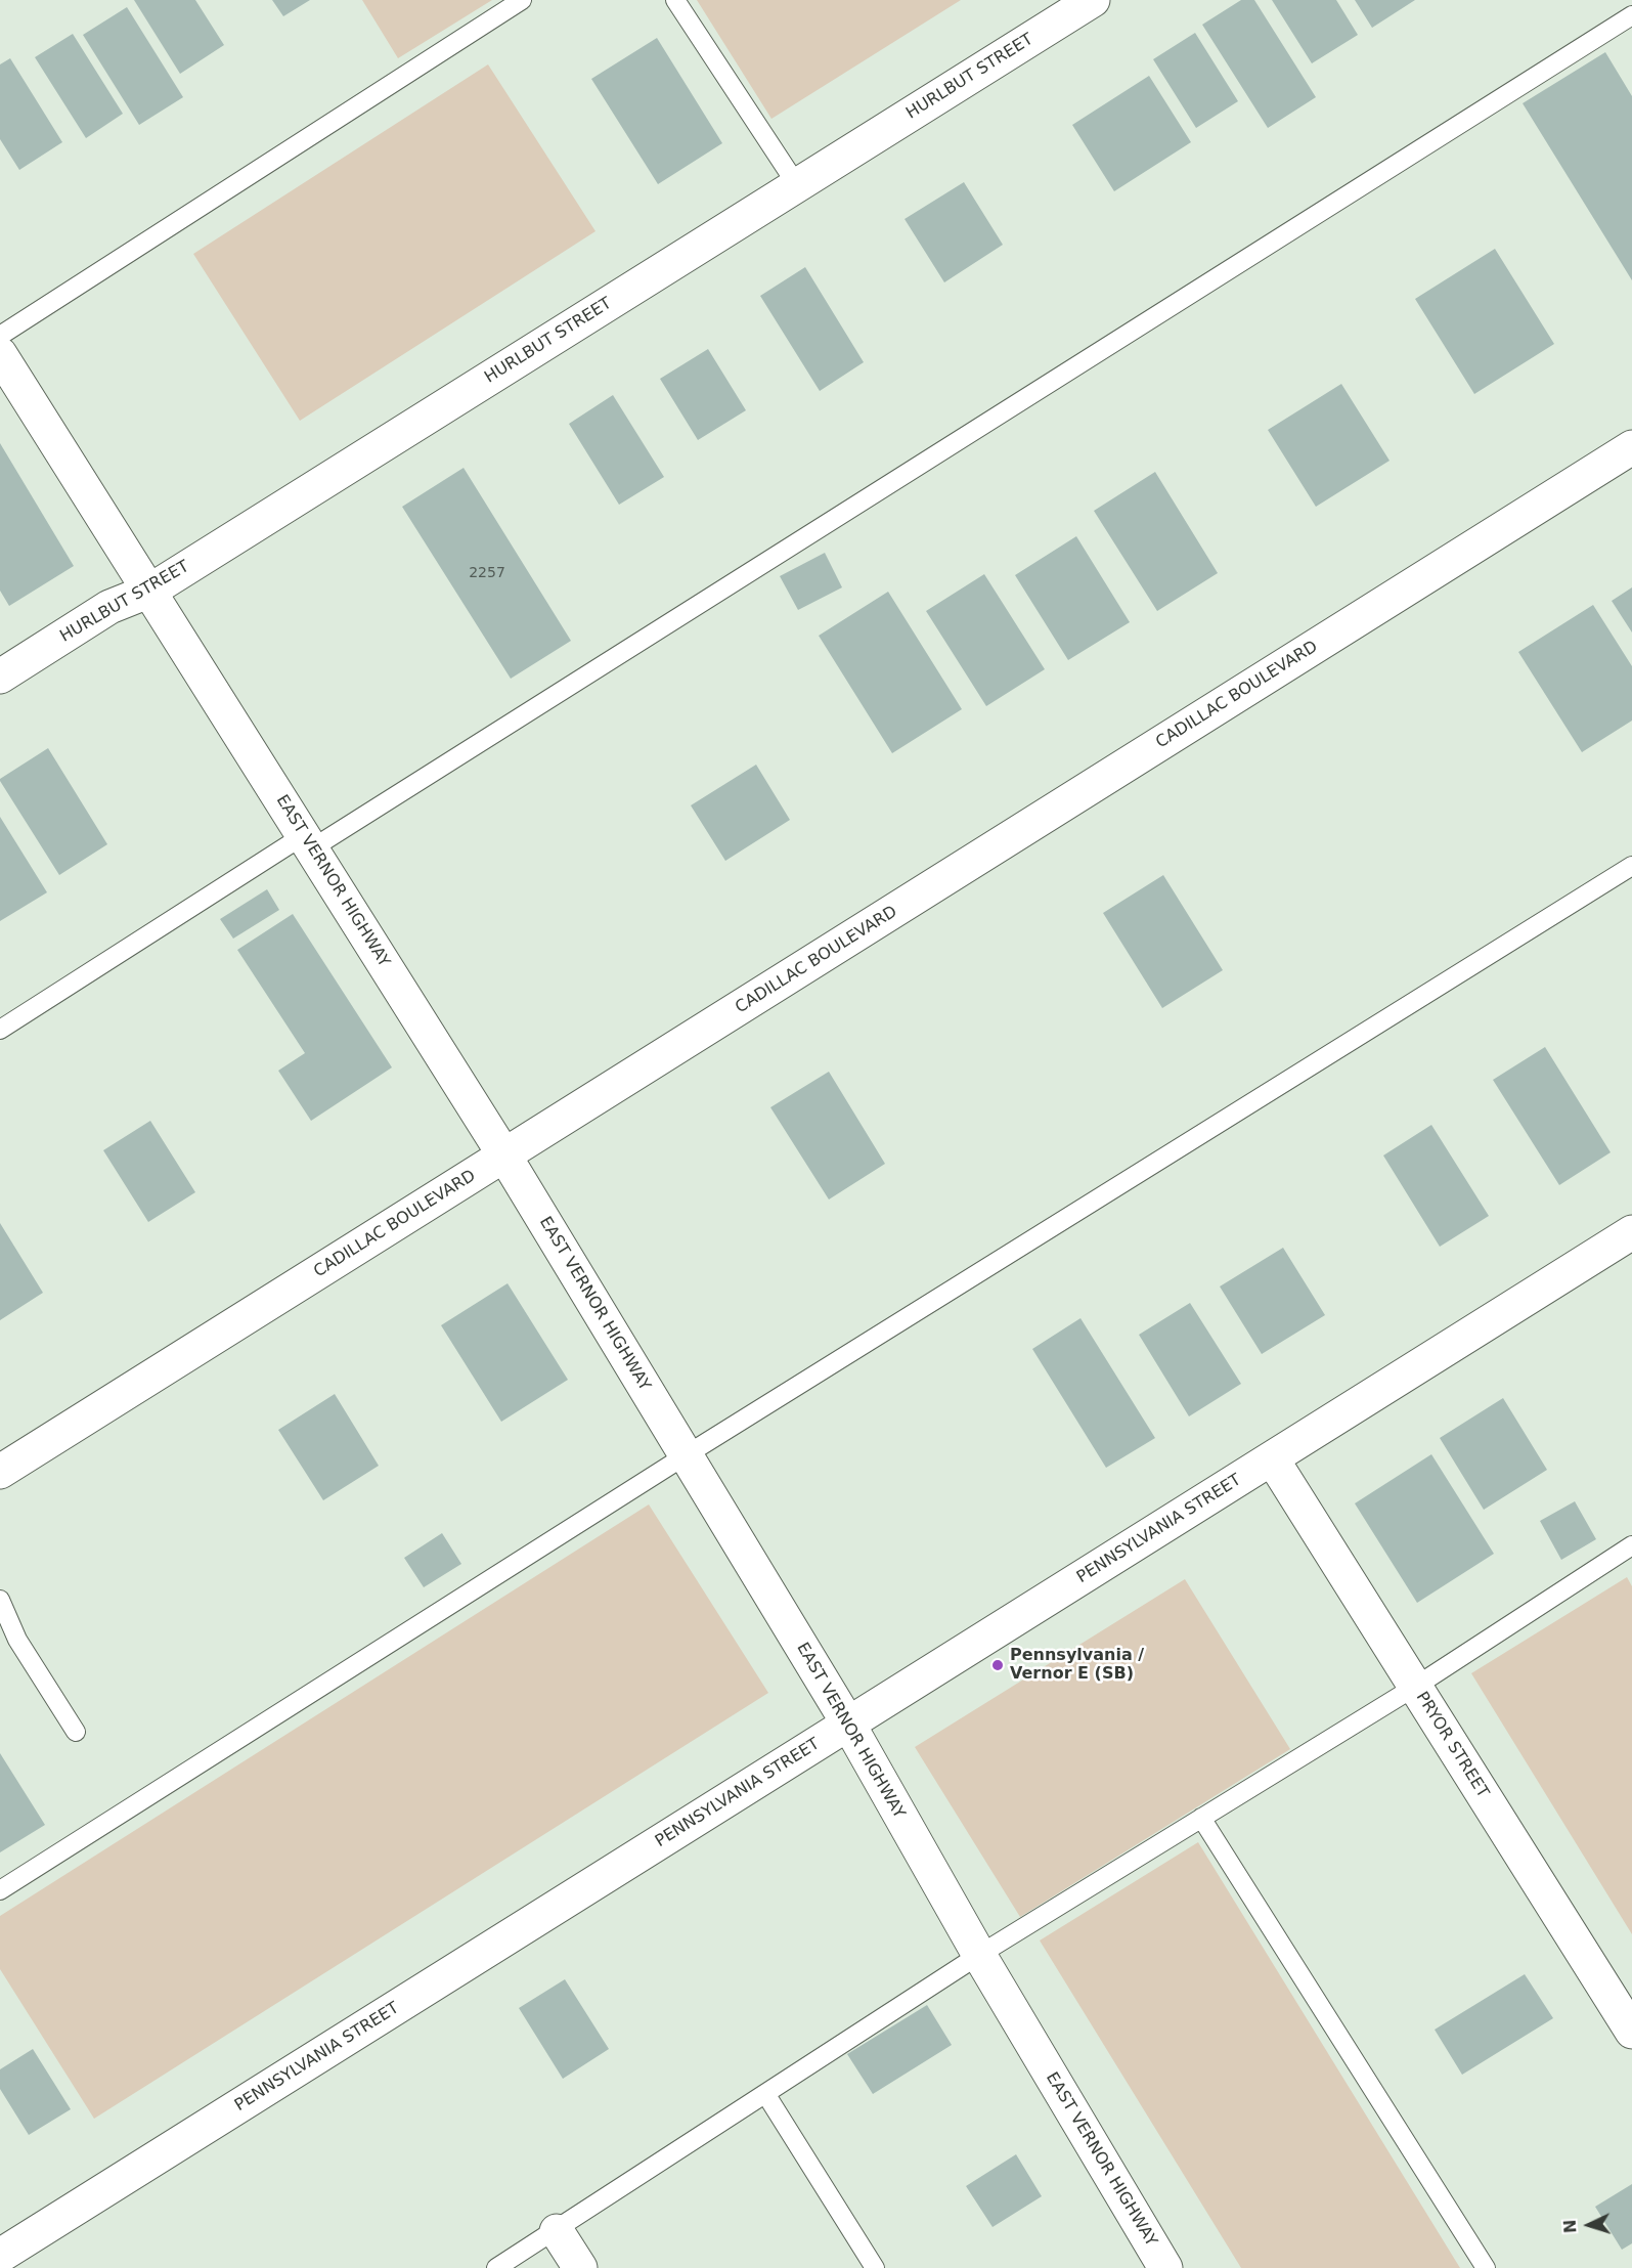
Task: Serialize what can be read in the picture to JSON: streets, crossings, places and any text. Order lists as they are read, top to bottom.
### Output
{
  "streets": {
    "street": [
      "HURLBUT STREET",
      "CADILLAC BOULEVARD",
      "EAST VERNOR HIGHWAY",
      "PENNSYLVANIA STREET",
      "PRYOR STREET"
    ]
  },
  "crossings": [
    ["HURLBUT STREET", "EAST VERNOR HIGHWAY"],
    ["CADILLAC BOULEVARD", "EAST VERNOR HIGHWAY"],
    ["EAST VERNOR HIGHWAY", "PENNSYLVANIA STREET"],
    ["PENNSYLVANIA STREET", "PRYOR STREET"]
  ],
  "places": ["Pennsylvania / Vernor E (SB)"],
  "house_numbers": ["2257"],
  "north": "left"
}
